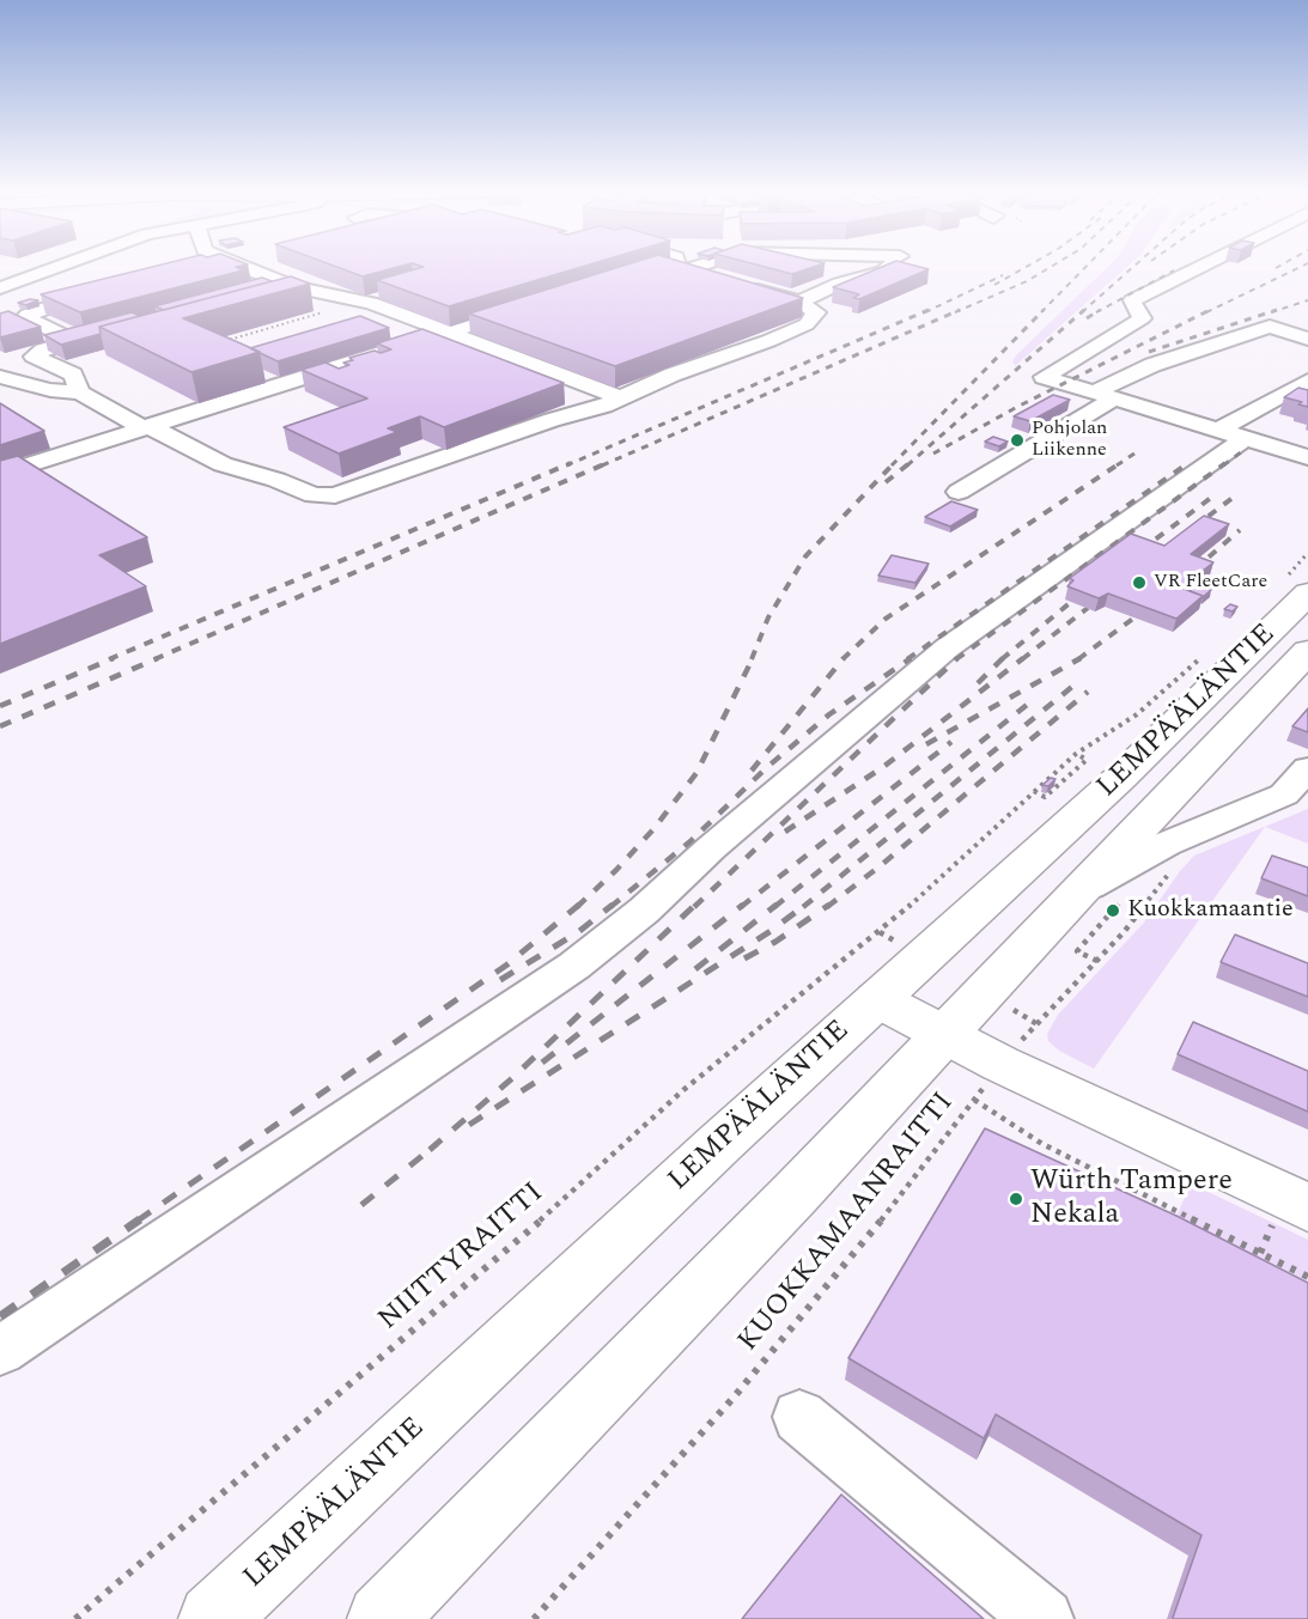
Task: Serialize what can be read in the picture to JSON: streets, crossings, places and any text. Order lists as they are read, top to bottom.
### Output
{
  "streets": {
    "main road": ["LEMPÄÄLÄNTIE"],
    "path": ["KUOKKAMAANRAITTI", "NIITTYRAITTI"]
  },
  "places": [
    "Pohjolan Liikenne",
    "VR FleetCare",
    "Kuokkamaantie",
    "Würth Tampere Nekala"
  ]
}
